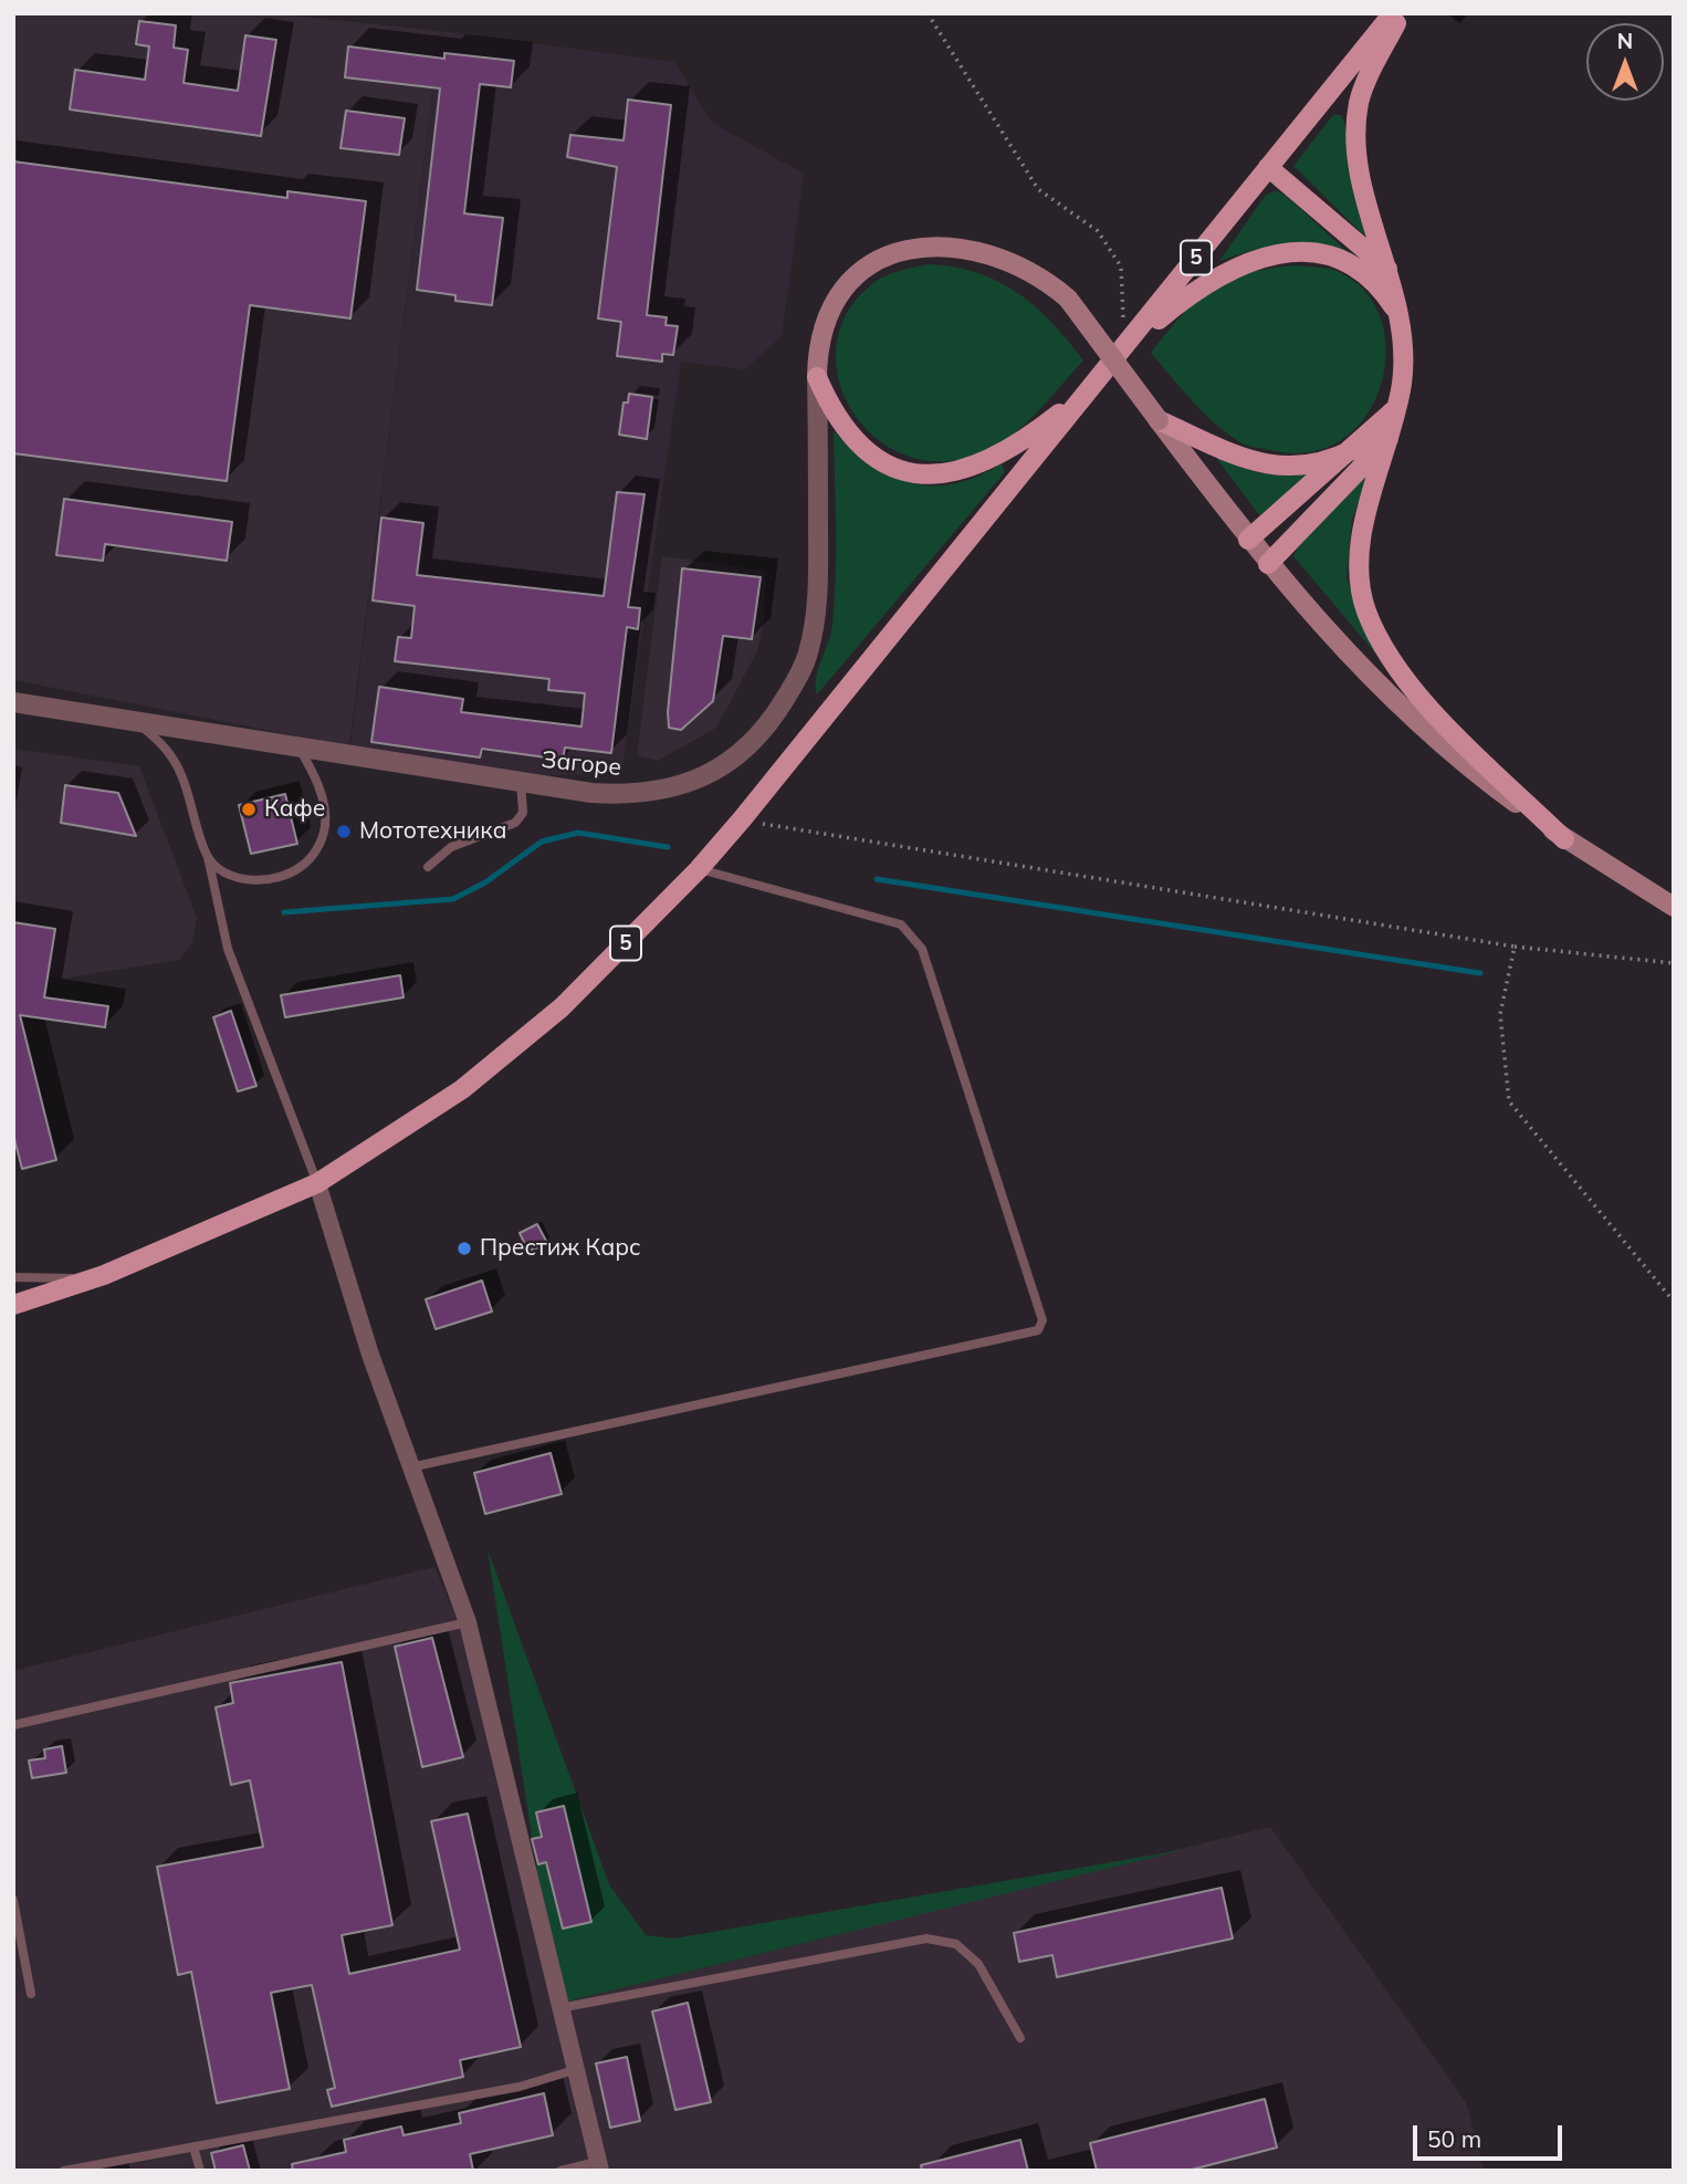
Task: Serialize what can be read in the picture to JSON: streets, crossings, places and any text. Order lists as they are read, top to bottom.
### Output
{
  "streets": {
    "main road": ["5"],
    "street": ["Загоре"]
  },
  "places": ["Кафе", "Мототехника", "Престиж Карс"],
  "scale_bar": "50 m",
  "north": "top"
}
